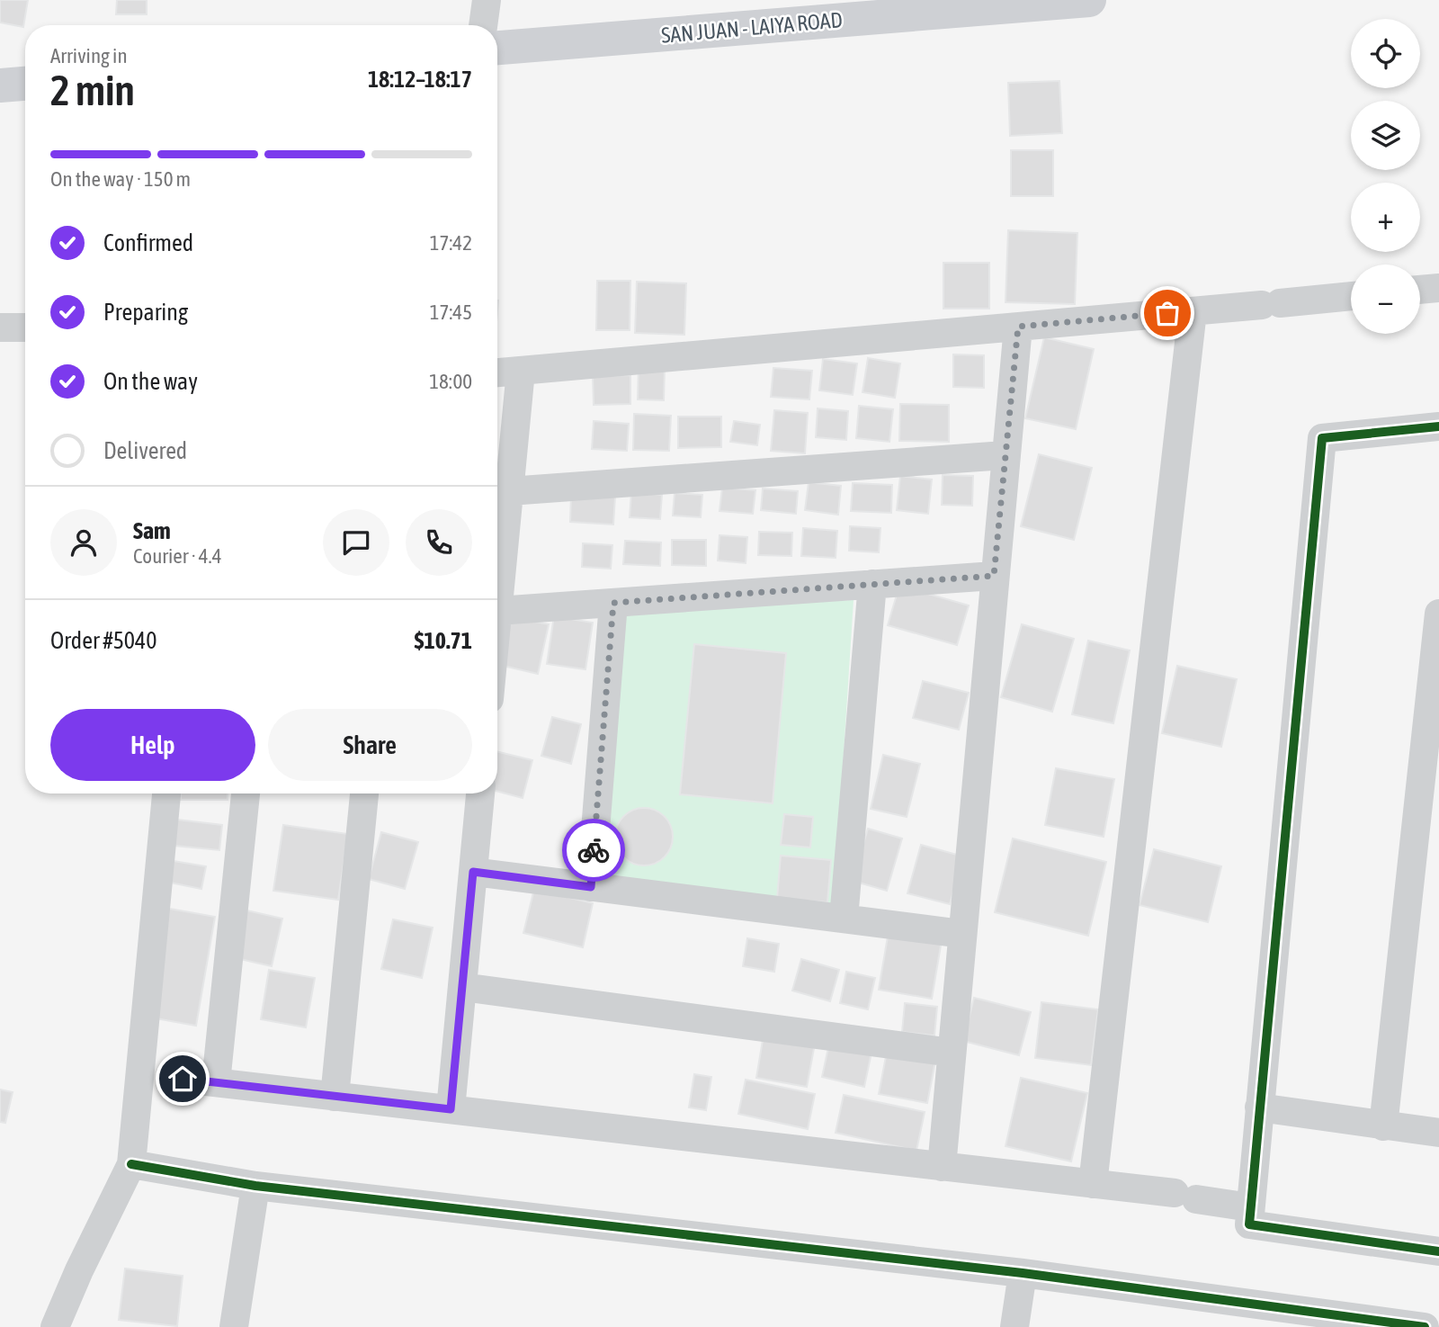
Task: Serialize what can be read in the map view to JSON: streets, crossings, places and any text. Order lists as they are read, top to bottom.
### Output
{
  "streets": {
    "main road": ["SAN JUAN - LAIYA ROAD"]
  },
  "page": {
    "map_buttons": ["+", "−"],
    "heading": ["2 min", "Arriving in", "18:12–18:17"],
    "panel": [
      "Sam",
      "Courier · 4.4",
      "Order #5040",
      "$10.71"
    ],
    "bar": "On the way · 150 m",
    "list": [
      ["Confirmed", "17:42"],
      ["Preparing", "17:45"],
      ["On the way", "18:00"],
      "Delivered"
    ],
    "buttons": ["Help", "Share"]
  }
}
